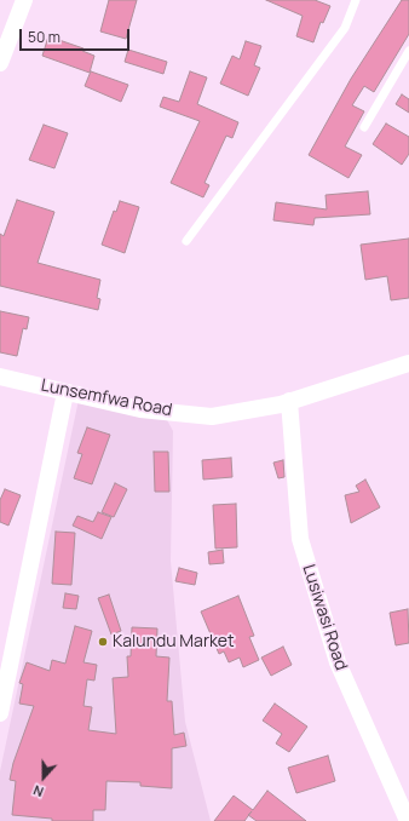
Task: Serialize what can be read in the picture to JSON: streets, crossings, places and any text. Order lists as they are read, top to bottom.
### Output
{
  "streets": {
    "street": ["Lunsemfwa Road", "Lusiwasi Road"]
  },
  "crossings": [
    ["Lunsemfwa Road", "Lusiwasi Road"]
  ],
  "places": ["Kalundu Market"],
  "scale_bar": "50 m",
  "north": "bottom"
}
